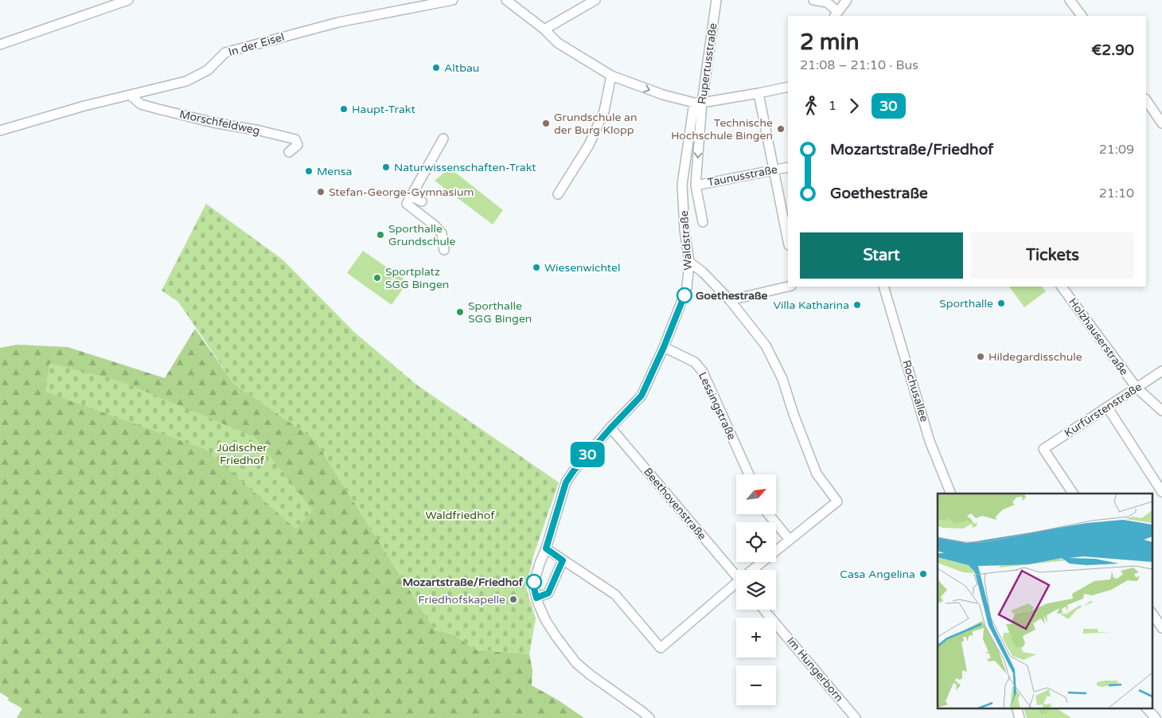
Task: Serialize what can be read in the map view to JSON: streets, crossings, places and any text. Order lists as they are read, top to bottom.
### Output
{
  "streets": {
    "street": [
      "In der Eisel",
      "Rupertusstraße",
      "Morschfeldweg",
      "Taunusstraße",
      "Waldstraße",
      "Holzhauserstraße",
      "Rochusallee",
      "Lessingstraße",
      "Kurfürstenstraße",
      "Beethovenstraße",
      "Im Hungerborn"
    ]
  },
  "crossings": [
    ["In der Eisel", "Morschfeldweg"],
    ["Rupertusstraße", "Taunusstraße"],
    ["Rupertusstraße", "Waldstraße"],
    ["Waldstraße", "Lessingstraße"],
    ["Waldstraße", "Beethovenstraße"],
    ["Holzhauserstraße", "Kurfürstenstraße"]
  ],
  "parks": ["Jüdischer Friedhof", "Waldfriedhof"],
  "places": [
    "Altbau",
    "Haupt-Trakt",
    "Grundschule an der Burg Klopp",
    "Technische Hochschule Bingen",
    "Naturwissenschaften-Trakt",
    "Mensa",
    "Stefan-George-Gymnasium",
    "Sporthalle Grundschule",
    "Wiesenwichtel",
    "Sportplatz SGG Bingen",
    "Goethestraße",
    "Sporthalle",
    "Villa Katharina",
    "Sporthalle SGG Bingen",
    "Hildegardisschule",
    "Casa Angelina",
    "Mozartstraße/Friedhof",
    "Friedhofskapelle"
  ],
  "lines": ["bus line 30"],
  "north": "top right",
  "page": {
    "on_map": "30",
    "heading": ["2 min", "21:08 – 21:10 · Bus", "€2.90"],
    "legs": ["1", "30"],
    "list": [
      {
        "name": "Mozartstraße/Friedhof",
        "value": "21:09"
      },
      {
        "name": "Goethestraße",
        "value": "21:10"
      }
    ],
    "buttons": ["Start", "Tickets"],
    "map_buttons": ["+", "−"]
  }
}
